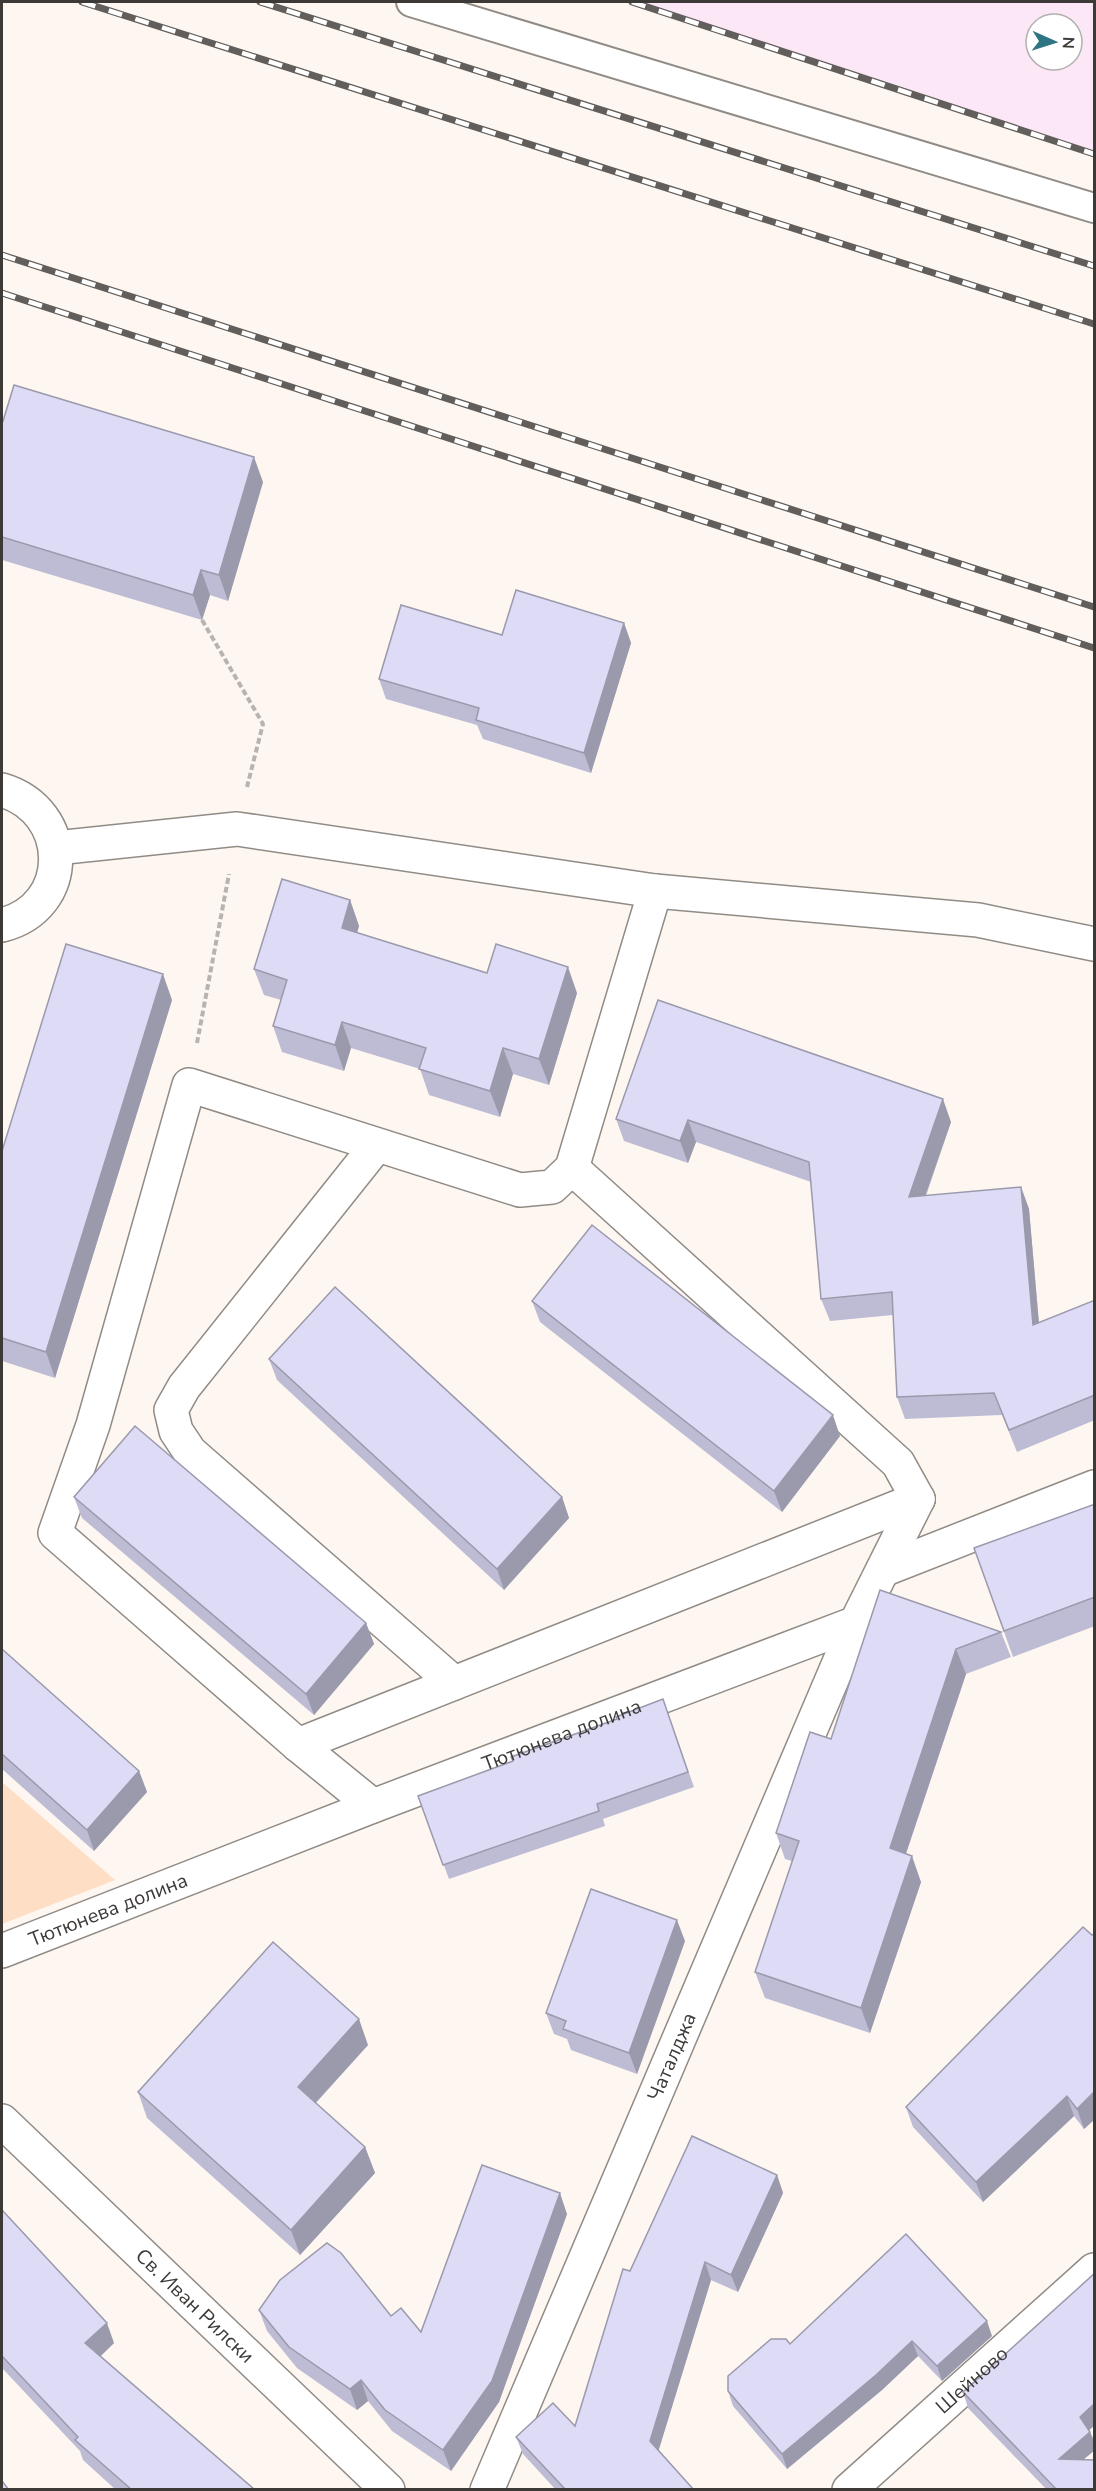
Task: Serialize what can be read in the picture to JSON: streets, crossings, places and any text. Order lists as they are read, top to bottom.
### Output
{
  "streets": {
    "street": [
      "Тютюнева долина",
      "Чаталджа",
      "Св. Иван Рилски",
      "Шейново"
    ]
  },
  "crossings": [
    ["Тютюнева долина", "Чаталджа"]
  ],
  "north": "right"
}
